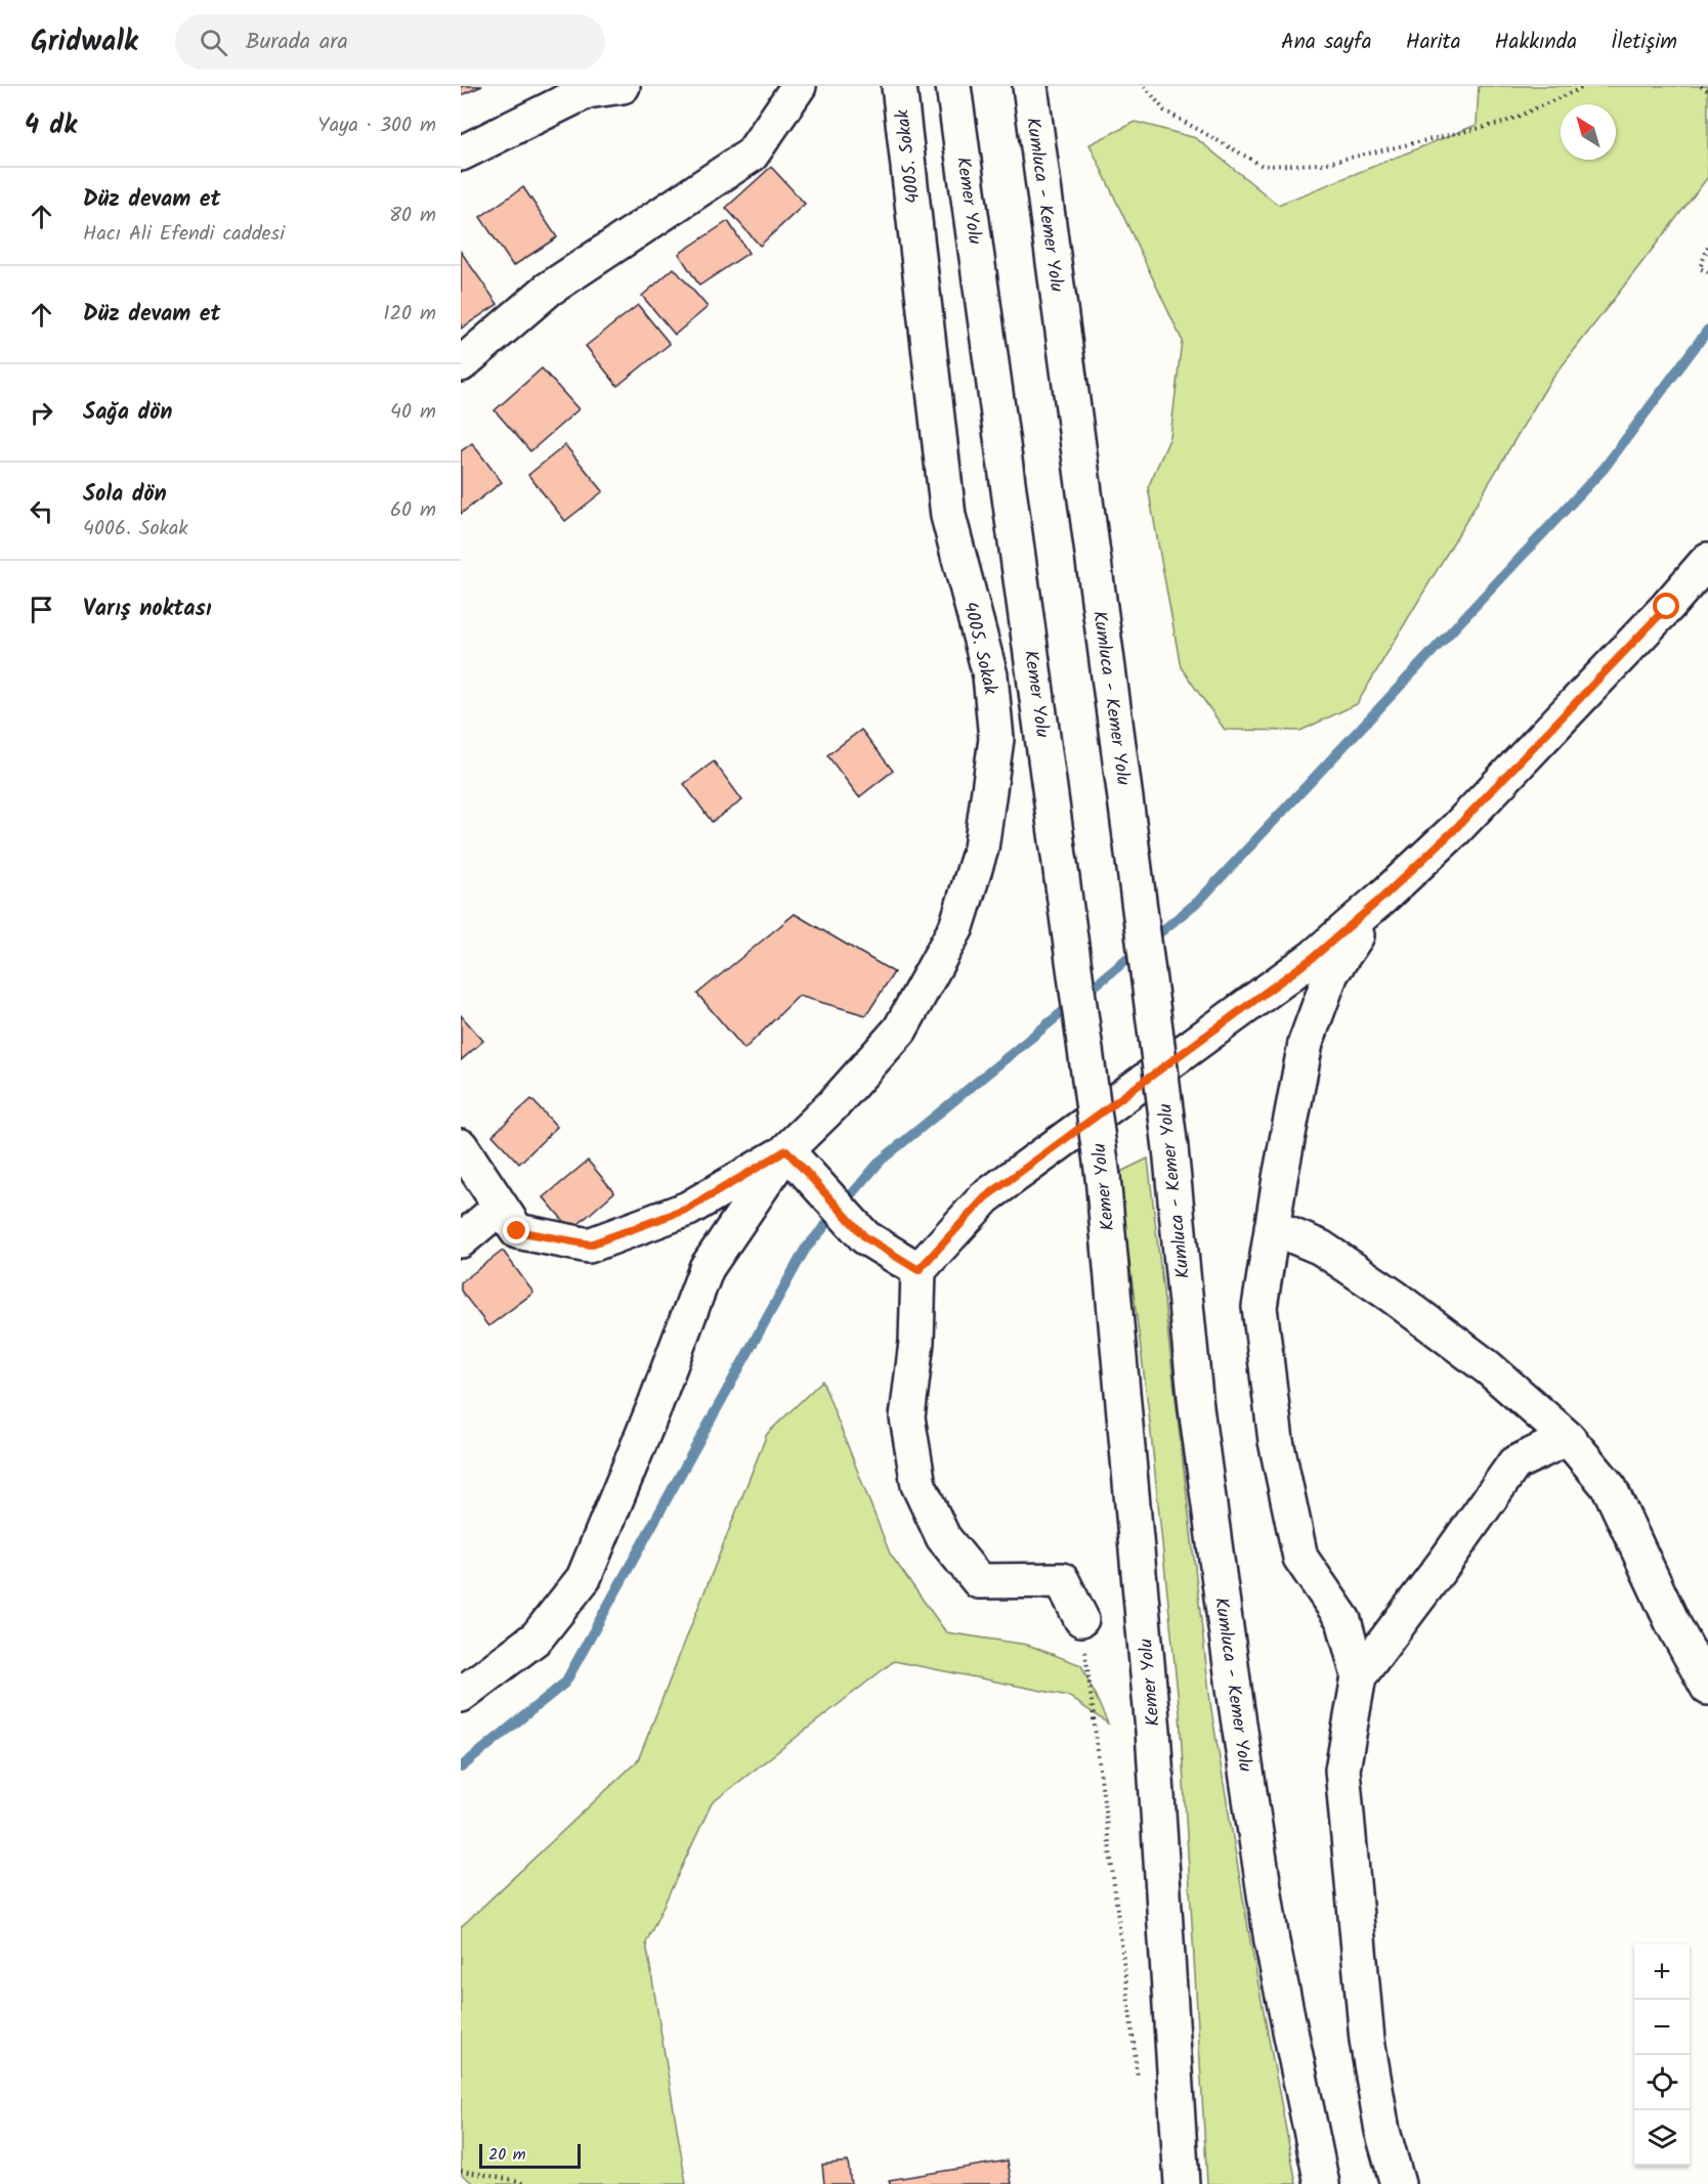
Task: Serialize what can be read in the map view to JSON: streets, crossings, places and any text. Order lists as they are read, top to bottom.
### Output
{
  "streets": {
    "main road": ["4005. Sokak", "Kemer Yolu", "Kumluca - Kemer Yolu"]
  },
  "scale_bar": "20 m",
  "north": "top left",
  "page": {
    "header": "Gridwalk",
    "search": "Burada ara",
    "nav": [
      "Ana sayfa",
      "Harita",
      "Hakkında",
      "İletişim"
    ],
    "heading": ["4 dk", "Yaya · 300 m"],
    "list": [
      ["Düz devam et", "Hacı Ali Efendi caddesi", "80 m"],
      ["Düz devam et", "120 m"],
      ["Sağa dön", "40 m"],
      ["Sola dön", "4006. Sokak", "60 m"],
      "Varış noktası"
    ],
    "map_buttons": ["+", "−"],
    "scale": "20 m"
  }
}
